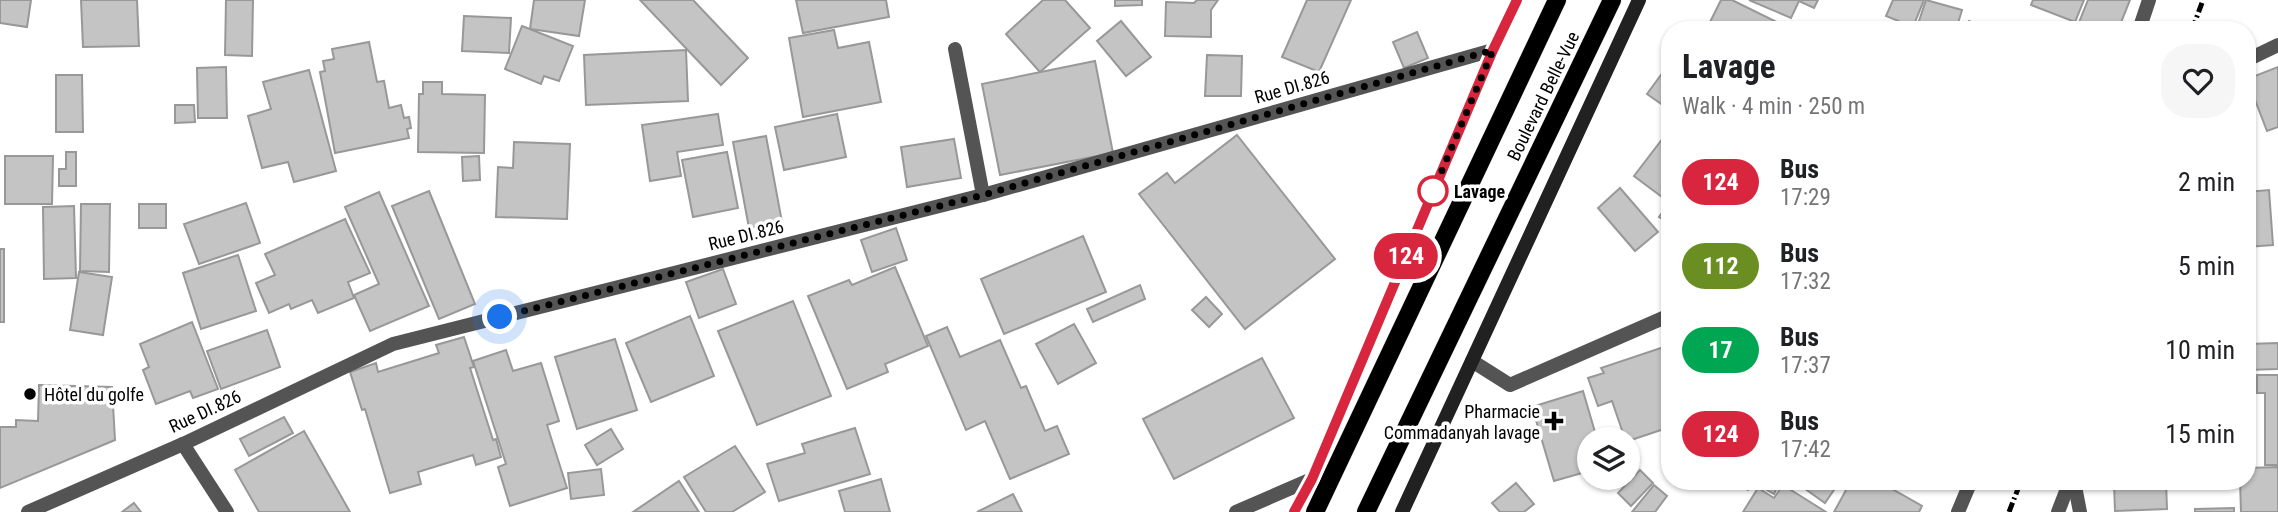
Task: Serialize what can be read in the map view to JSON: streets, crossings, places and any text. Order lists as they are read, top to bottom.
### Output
{
  "streets": {
    "main road": ["Boulevard Belle-Vue"],
    "street": ["Rue DI.826"]
  },
  "places": {
    "other": ["Lavage", "Hôtel du golfe"],
    "health": ["Pharmacie Commadanyah lavage"]
  },
  "lines": ["bus line 124"],
  "page": {
    "on_map": "124",
    "heading": ["Lavage", "Walk · 4 min · 250 m"],
    "list": [
      {
        "mark": "124",
        "name": "Bus",
        "note": "17:29",
        "value": "2 min"
      },
      {
        "mark": "112",
        "name": "Bus",
        "note": "17:32",
        "value": "5 min"
      },
      {
        "mark": "17",
        "name": "Bus",
        "note": "17:37",
        "value": "10 min"
      },
      {
        "mark": "124",
        "name": "Bus",
        "note": "17:42",
        "value": "15 min"
      }
    ]
  }
}
